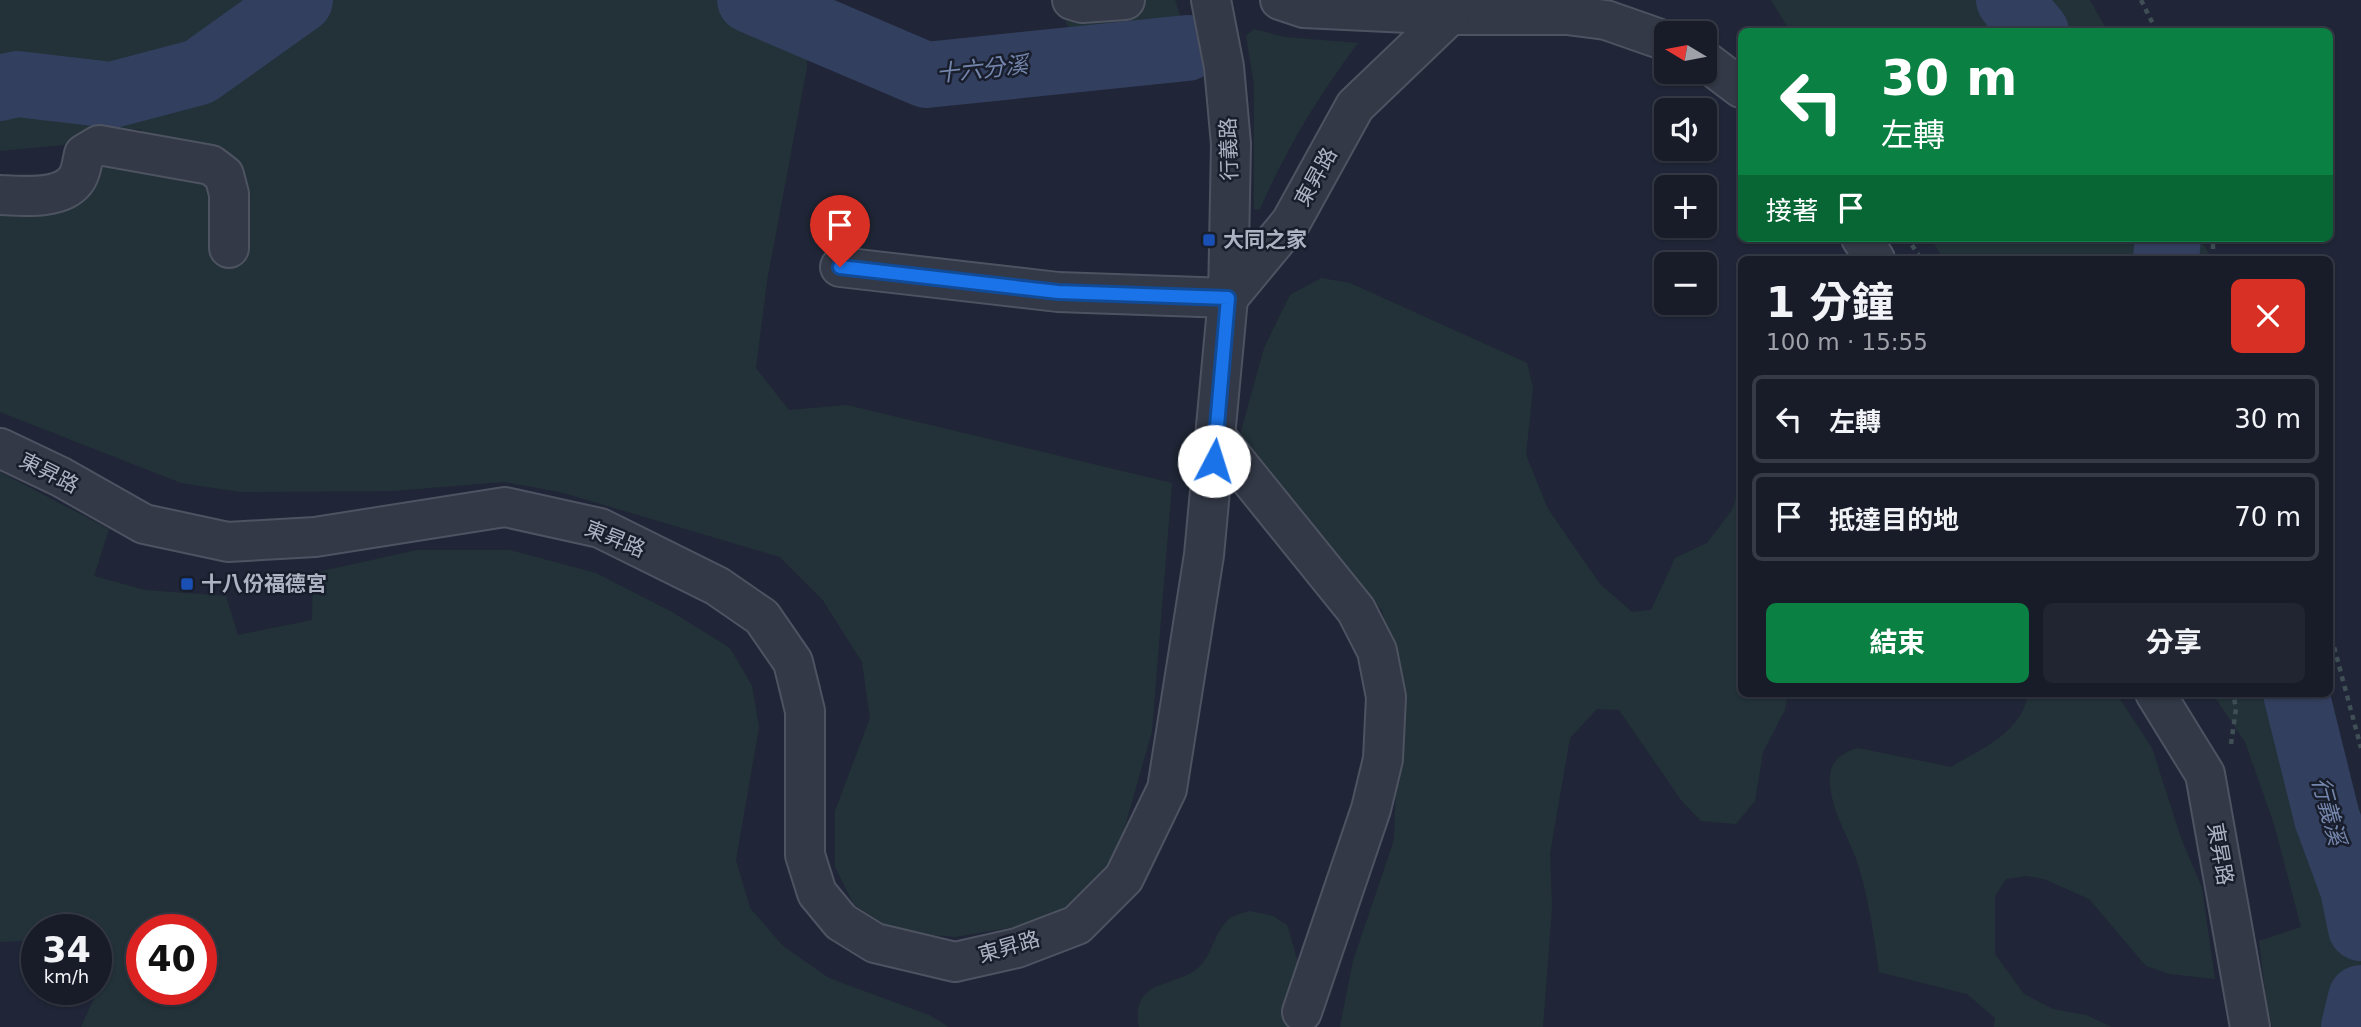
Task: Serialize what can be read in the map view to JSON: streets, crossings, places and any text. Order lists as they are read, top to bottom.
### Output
{
  "streets": {
    "street": ["行義路", "東昇路"]
  },
  "crossings": [
    ["行義路", "東昇路"]
  ],
  "water": ["十六分溪", "行義溪"],
  "places": {
    "transit": ["大同之家", "十八份福德宮"]
  },
  "north": "left",
  "page": {
    "map_buttons": ["+", "−"],
    "turn": ["30 m", "左轉"],
    "then": "接著",
    "heading": ["1 分鐘", "100 m · 15:55"],
    "list": [
      {
        "name": "左轉",
        "value": "30 m"
      },
      {
        "name": "抵達目的地",
        "value": "70 m"
      }
    ],
    "buttons": ["結束", "分享"],
    "speed": "34 km/h",
    "limit": "40"
  }
}
